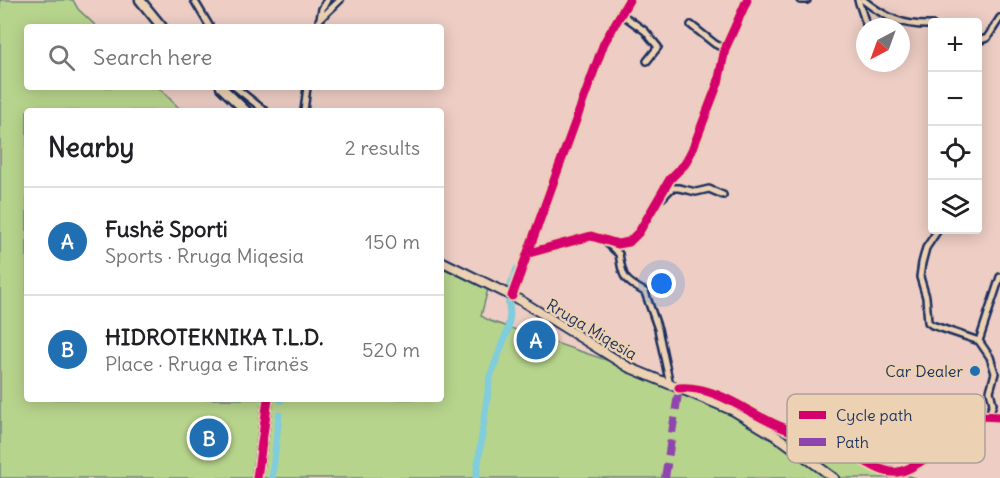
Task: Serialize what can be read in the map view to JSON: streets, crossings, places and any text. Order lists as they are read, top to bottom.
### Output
{
  "streets": {
    "main road": ["Rruga Miqesia"]
  },
  "places": ["Car Dealer"],
  "legend": ["Cycle path", "Path"],
  "north": "bottom left",
  "page": {
    "map_buttons": ["+", "−"],
    "search": "Search here",
    "heading": ["Nearby", "2 results"],
    "list": [
      {
        "mark": "A",
        "name": "Fushë Sporti",
        "note": "Sports · Rruga Miqesia",
        "value": "150 m"
      },
      {
        "mark": "B",
        "name": "HIDROTEKNIKA T.L.D.",
        "note": "Place · Rruga e Tiranës",
        "value": "520 m"
      }
    ],
    "pins": ["A", "B"]
  }
}
